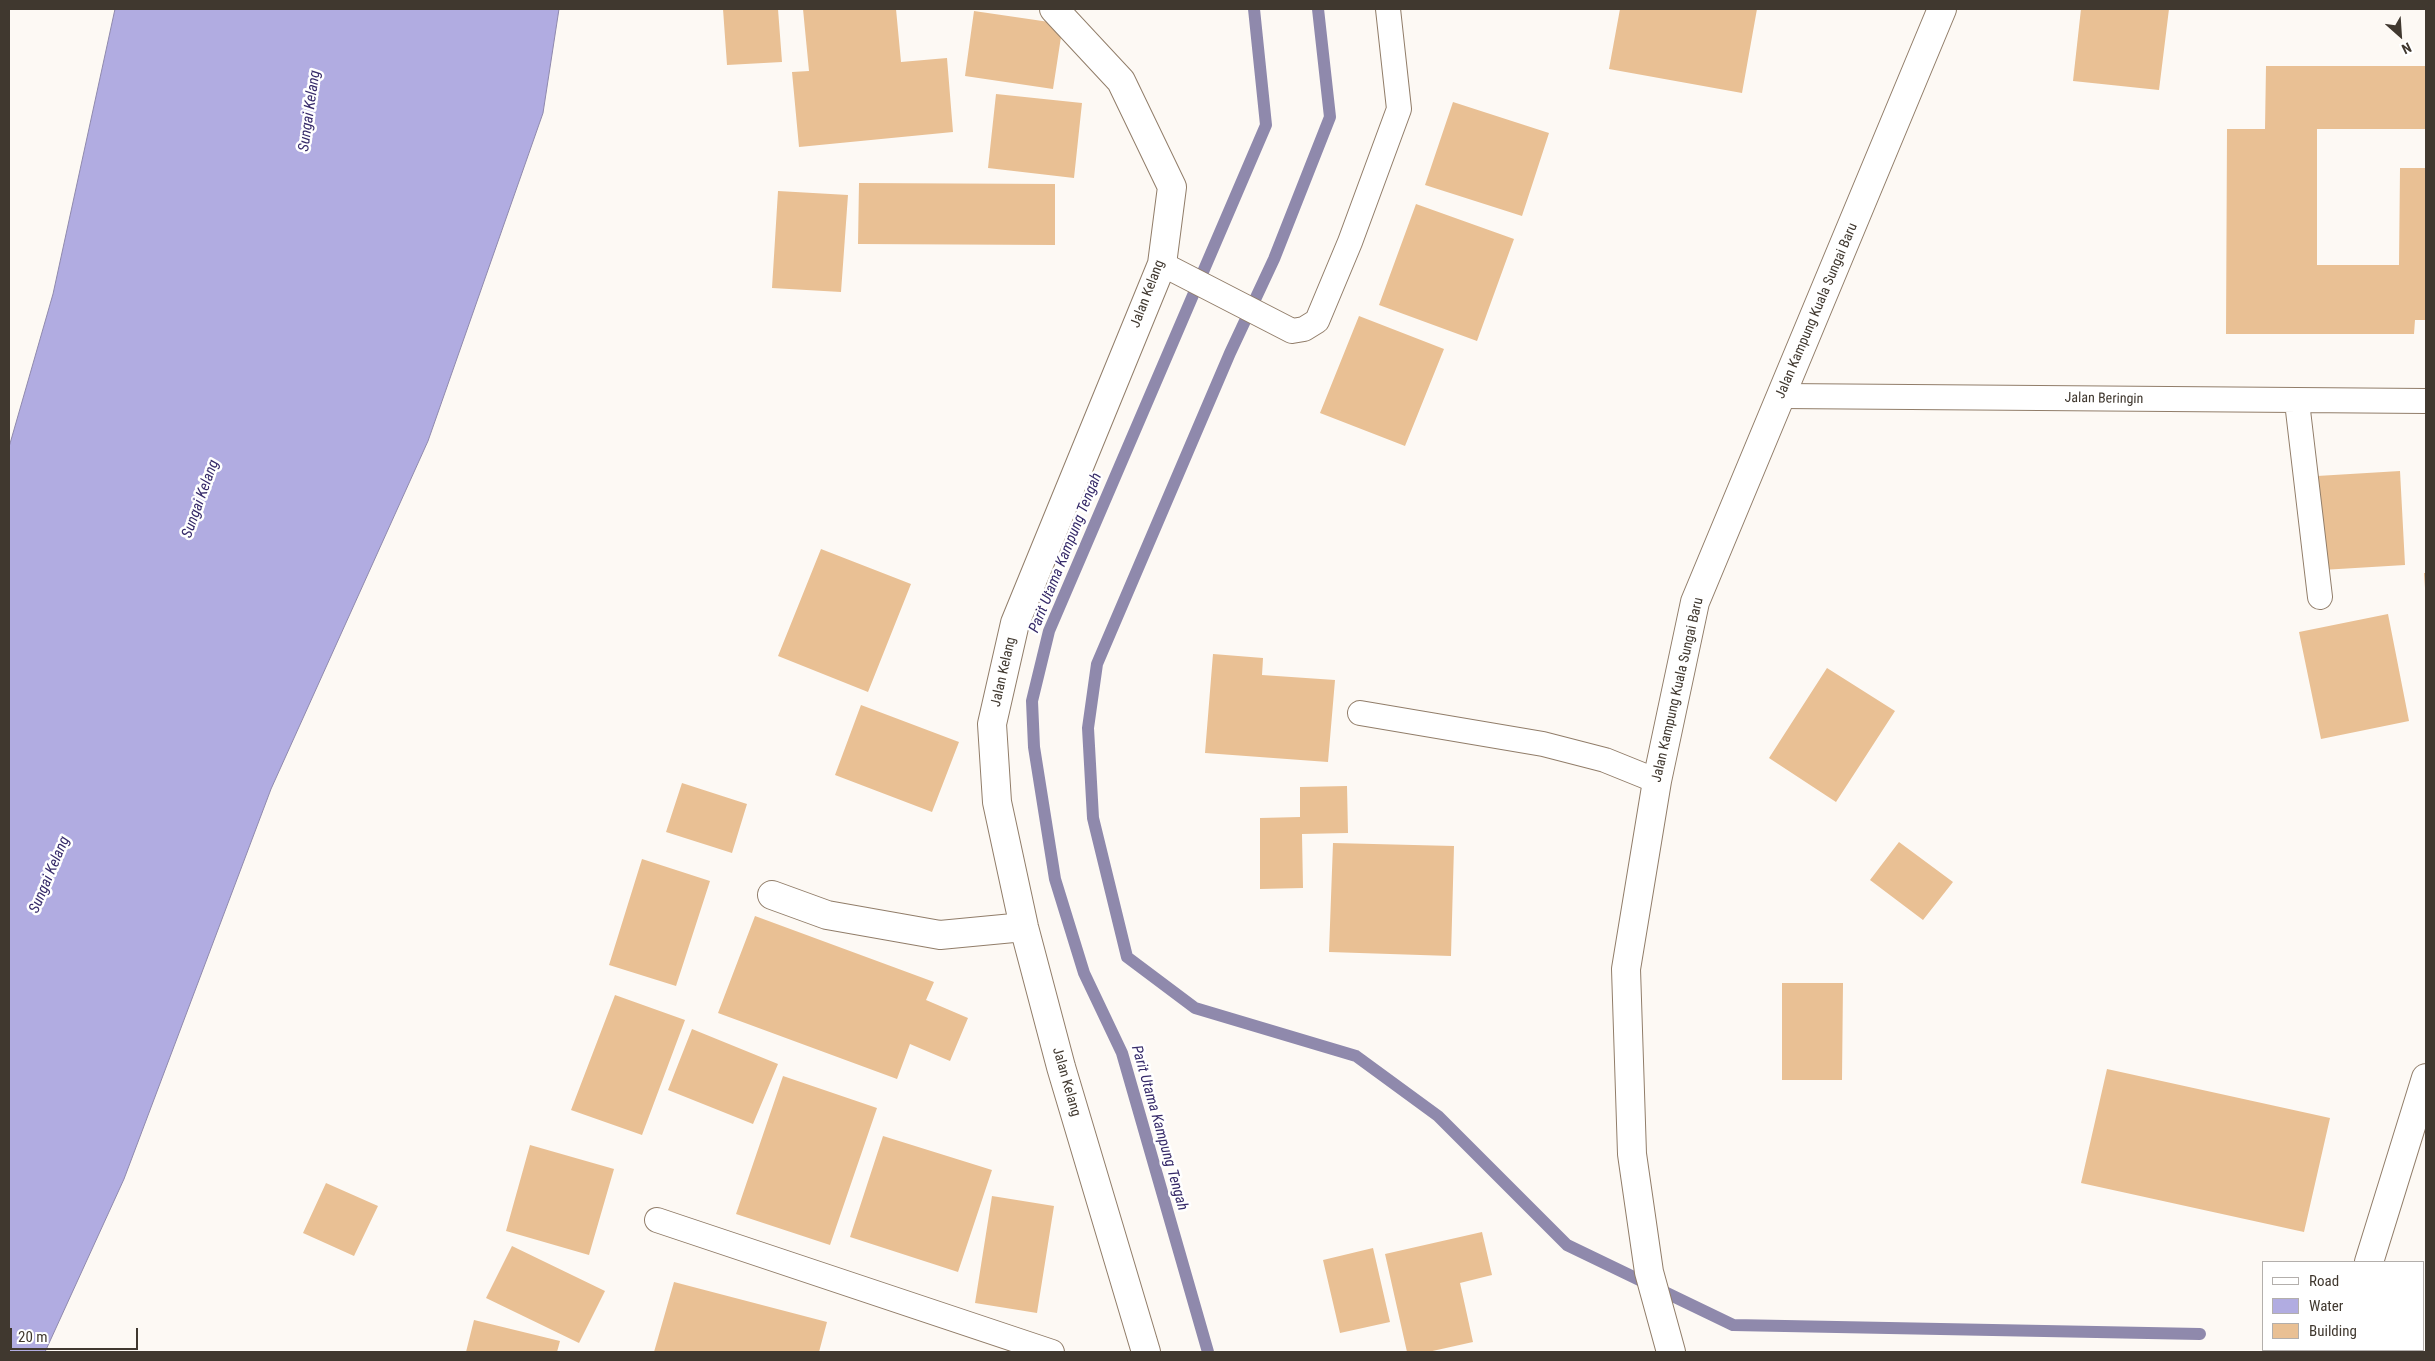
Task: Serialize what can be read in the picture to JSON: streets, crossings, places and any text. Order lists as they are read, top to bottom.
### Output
{
  "streets": {
    "street": ["Jalan Kelang", "Jalan Kampung Kuala Sungai Baru"],
    "lane": ["Jalan Beringin"]
  },
  "crossings": [
    ["Jalan Kampung Kuala Sungai Baru", "Jalan Beringin"]
  ],
  "water": ["Sungai Kelang", "Parit Utama Kampung Tengah"],
  "legend": ["Road", "Water", "Building"],
  "scale_bar": "20 m",
  "north": "bottom right"
}
